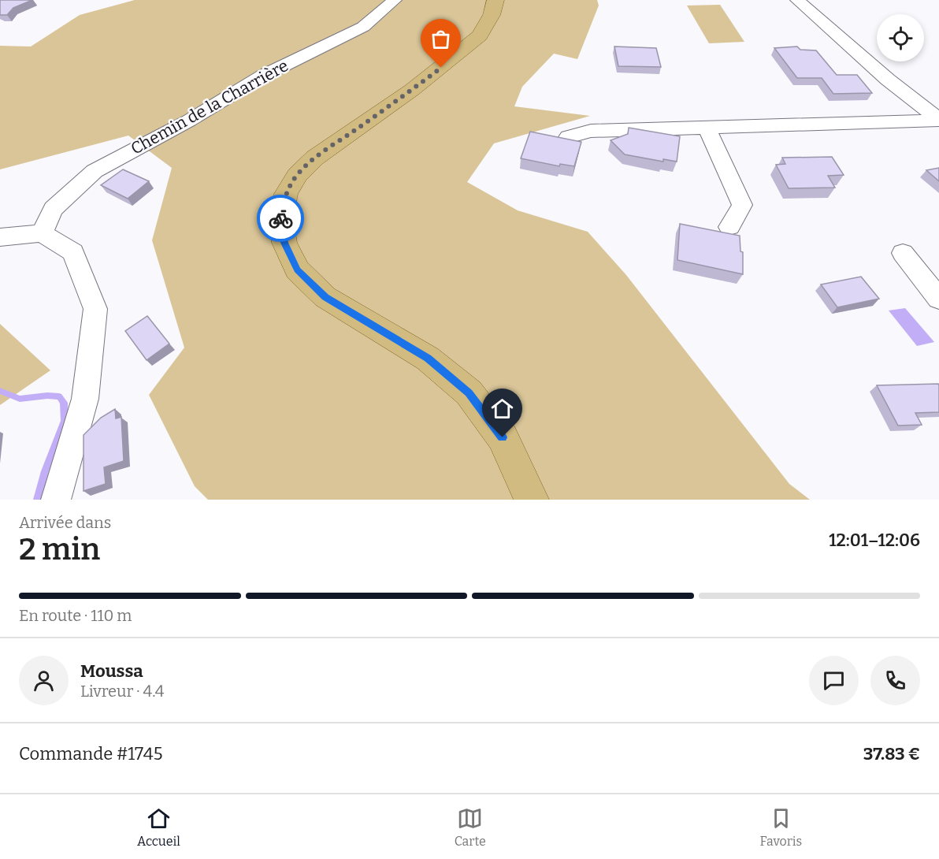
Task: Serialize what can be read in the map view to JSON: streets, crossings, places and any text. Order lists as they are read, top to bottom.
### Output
{
  "streets": {
    "street": ["Chemin de la Charrière"]
  },
  "page": {
    "heading": ["2 min", "Arrivée dans", "12:01–12:06"],
    "panel": [
      "Moussa",
      "Livreur · 4.4",
      "Commande #1745",
      "37.83 €"
    ],
    "bar": "En route · 110 m",
    "tabs": ["Accueil", "Carte", "Favoris"]
  }
}
